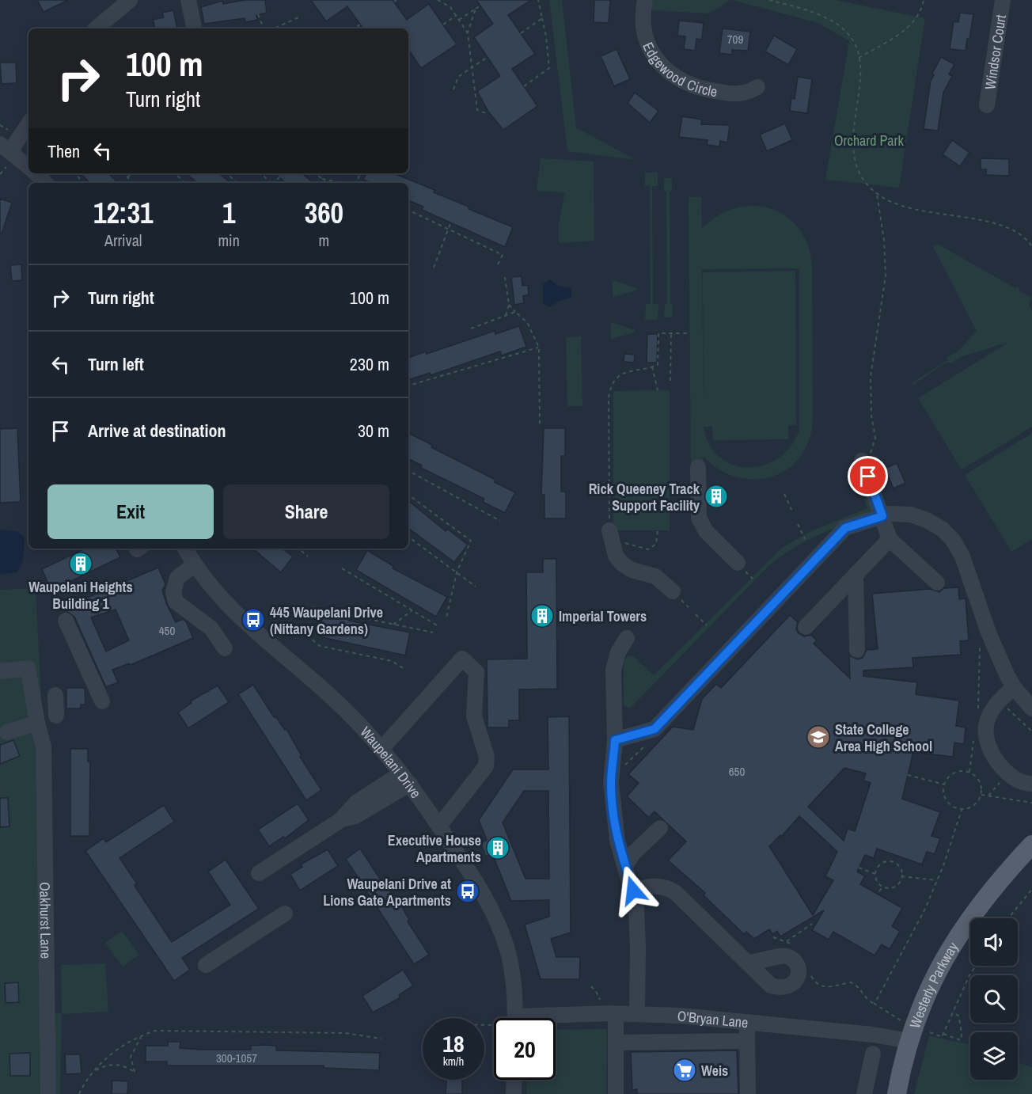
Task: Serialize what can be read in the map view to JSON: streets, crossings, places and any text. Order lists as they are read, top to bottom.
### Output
{
  "streets": {
    "main road": ["Westerly Parkway"],
    "street": [
      "Windsor Court",
      "Edgewood Circle",
      "Waupelani Drive",
      "Oakhurst Lane",
      "O'Bryan Lane"
    ]
  },
  "crossings": [
    ["Westerly Parkway", "O'Bryan Lane"]
  ],
  "parks": ["Orchard Park"],
  "places": {
    "building": [
      "Rick Queeney Track Support Facility",
      "Waupelani Heights Building 1",
      "Imperial Towers",
      "Executive House Apartments"
    ],
    "bus stop": ["445 Waupelani Drive (Nittany Gardens)", "Waupelani Drive at Lions Gate Apartments"],
    "school or university": ["State College Area High School"],
    "supermarket": ["Weis"]
  },
  "house_numbers": [
    "709",
    "450",
    "650",
    "300-1057"
  ],
  "page": {
    "turn": ["100 m", "Turn right"],
    "then": "Then",
    "eta": [
      "12:31",
      "Arrival",
      "1",
      "min",
      "360",
      "m"
    ],
    "list": [
      {
        "name": "Turn right",
        "value": "100 m"
      },
      {
        "name": "Turn left",
        "value": "230 m"
      },
      {
        "name": "Arrive at destination",
        "value": "30 m"
      }
    ],
    "buttons": ["Exit", "Share"],
    "speed": "18 km/h",
    "limit": "20"
  }
}
